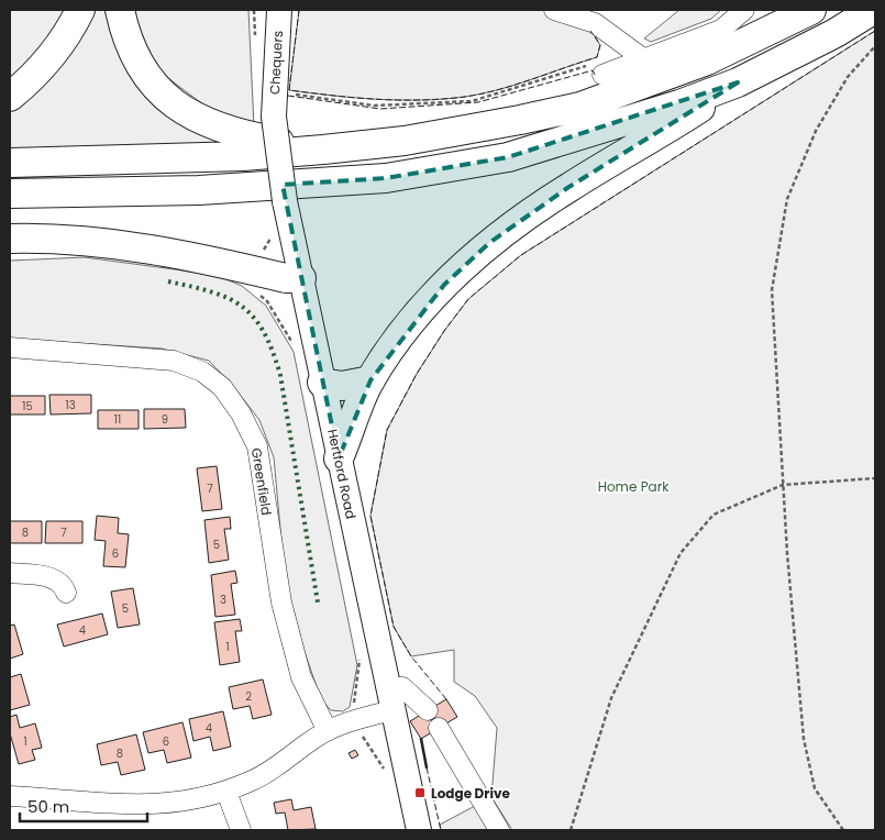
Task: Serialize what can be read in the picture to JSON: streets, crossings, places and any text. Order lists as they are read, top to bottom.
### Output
{
  "streets": {
    "main road": ["Chequers", "Hertford Road"],
    "street": ["Greenfield"]
  },
  "crossings": [
    ["Chequers", "Hertford Road"]
  ],
  "parks": ["Home Park"],
  "places": {
    "transit": ["Lodge Drive"]
  },
  "house_numbers": [
    "13",
    "15",
    "11",
    "9",
    "7",
    "8",
    "7",
    "5",
    "6",
    "3",
    "5",
    "4",
    "1",
    "2",
    "4",
    "1",
    "6",
    "8"
  ],
  "scale_bar": "50 m"
}
